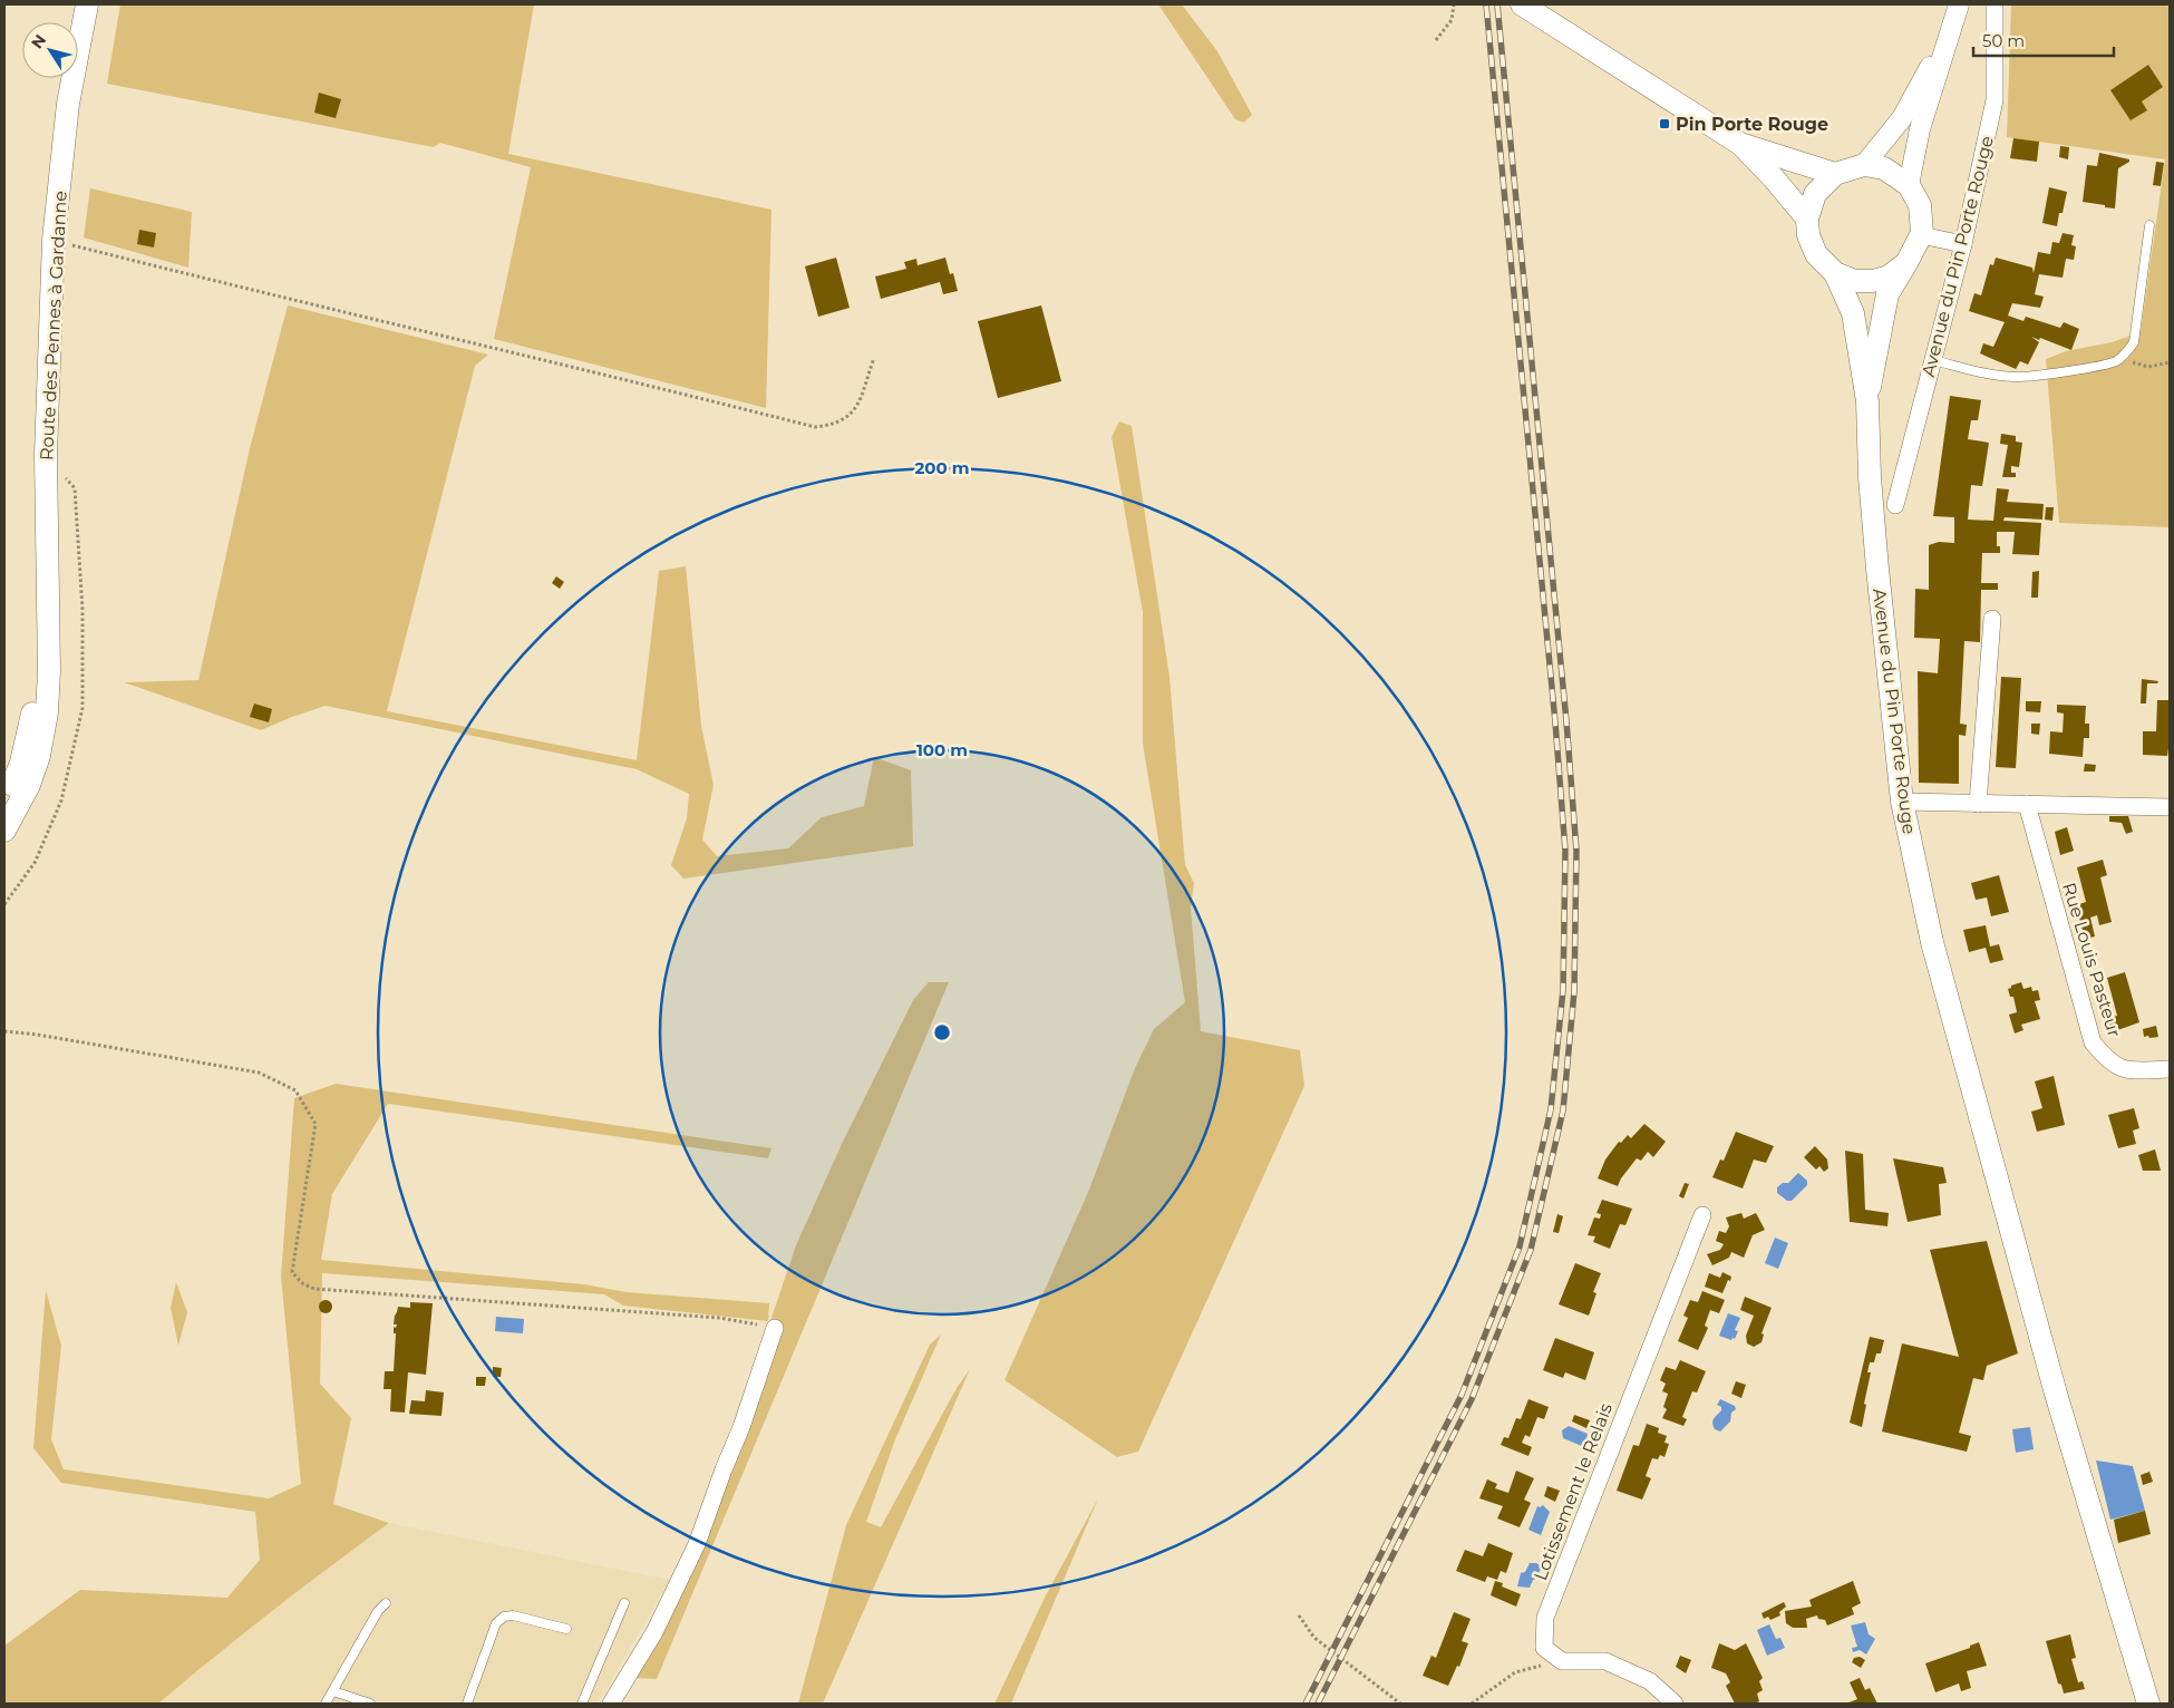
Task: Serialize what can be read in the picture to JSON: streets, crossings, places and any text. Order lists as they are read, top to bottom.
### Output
{
  "streets": {
    "main road": ["Avenue du Pin Porte Rouge", "Route des Pennes à Gardanne"],
    "street": ["Rue Louis Pasteur", "Lotissement le Relais"]
  },
  "places": {
    "transit": ["Pin Porte Rouge"]
  },
  "scale_bar": "50 m",
  "north": "top left",
  "rings": ["200 m", "100 m"]
}
